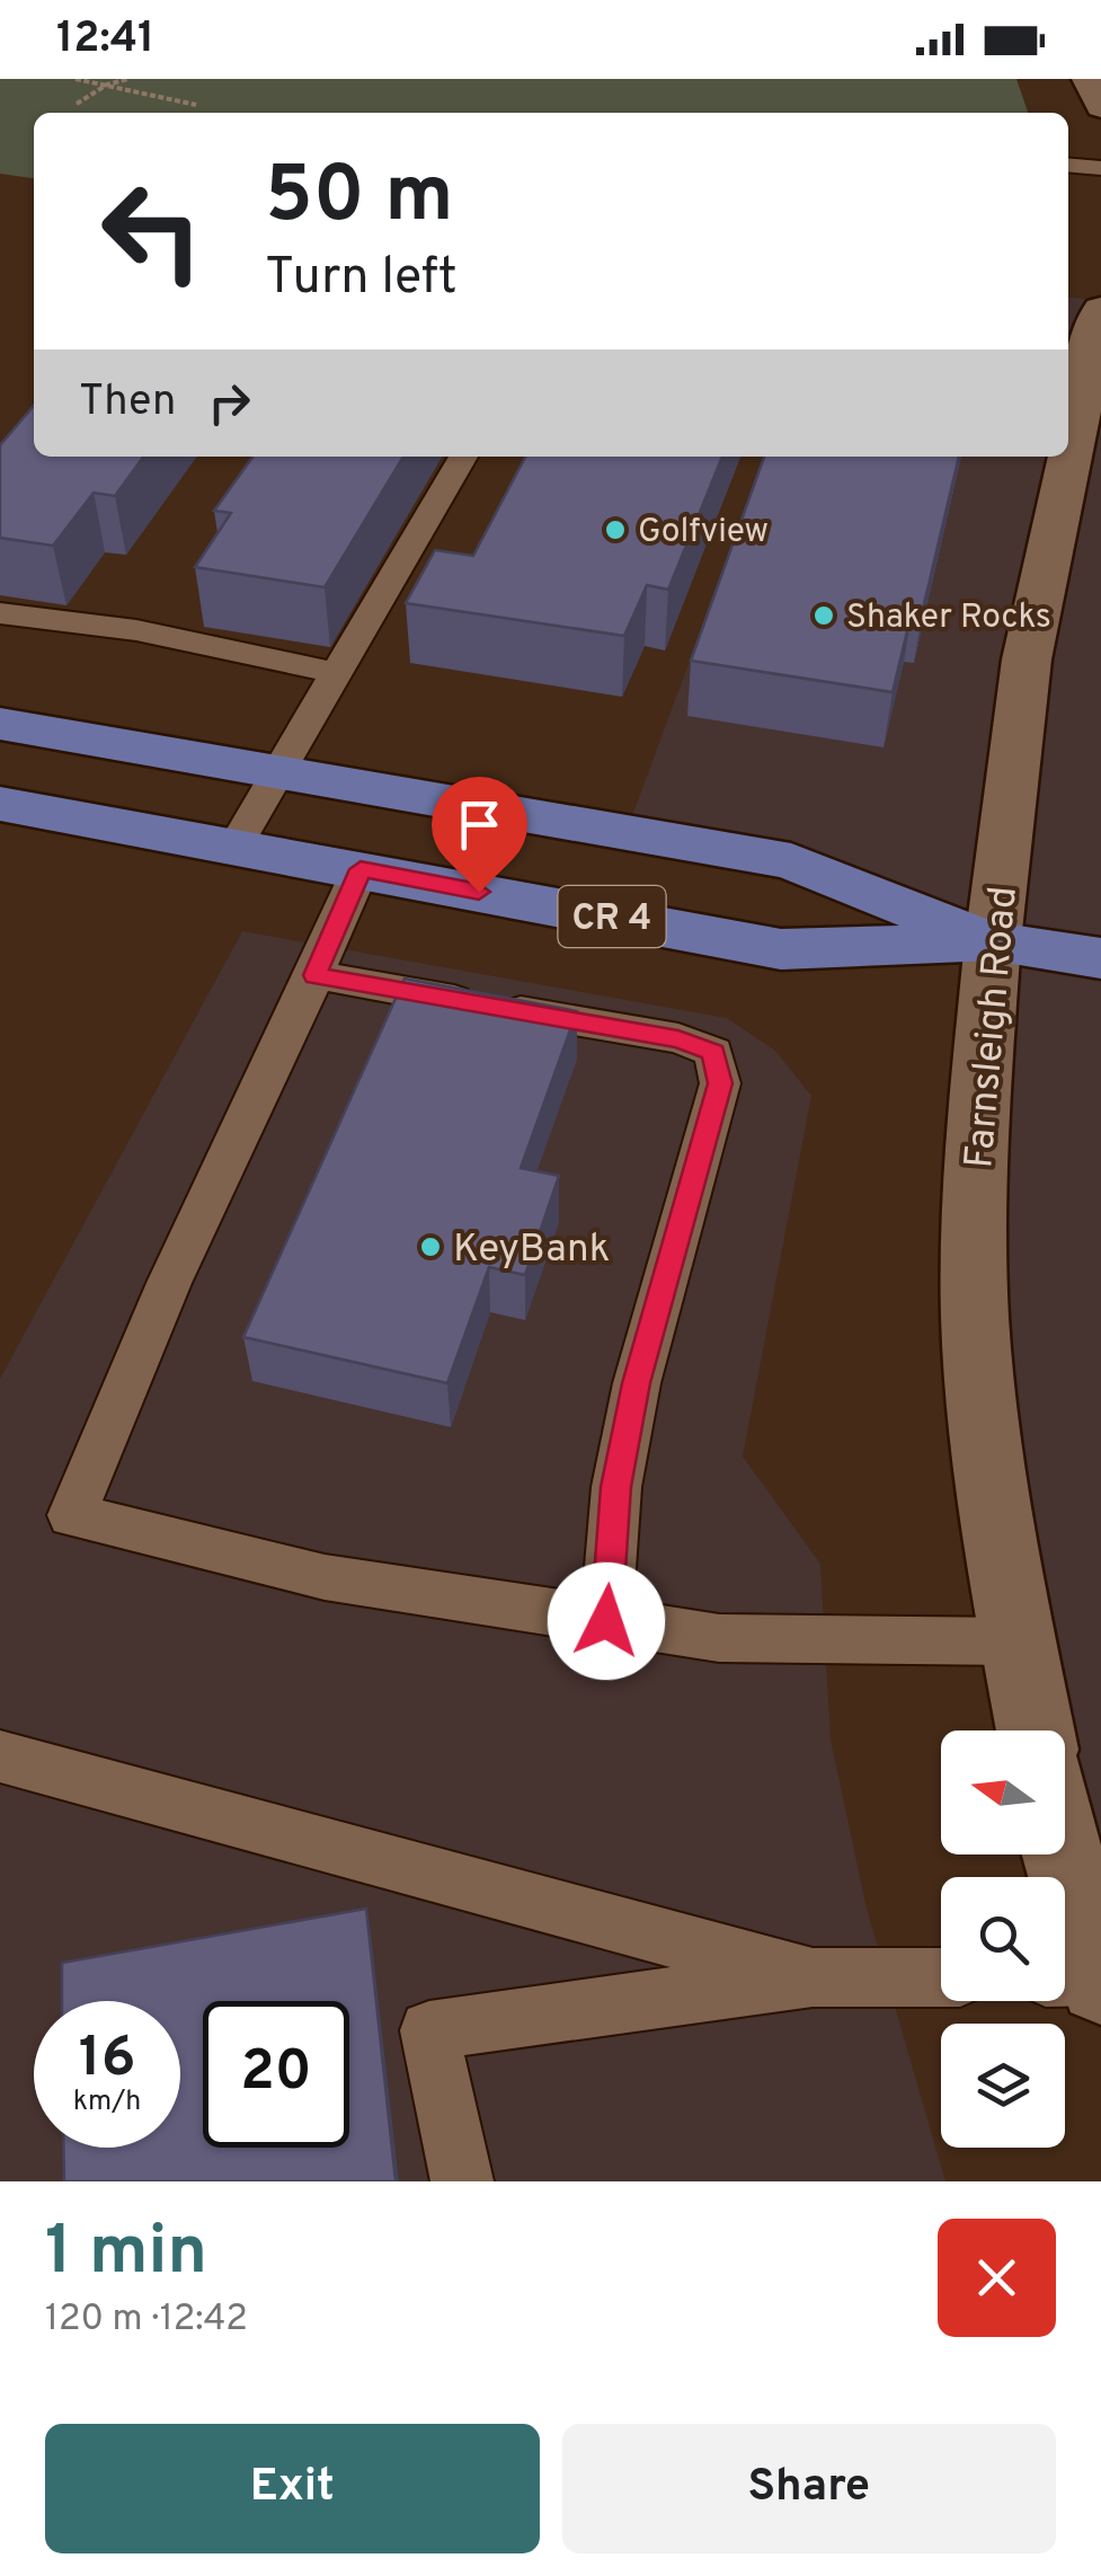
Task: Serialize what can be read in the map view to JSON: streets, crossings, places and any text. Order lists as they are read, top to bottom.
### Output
{
  "streets": {
    "main road": ["CR 4"],
    "street": ["Farnsleigh Road"]
  },
  "crossings": [
    ["CR 4", "Farnsleigh Road"]
  ],
  "places": ["Golfview", "Shaker Rocks", "KeyBank"],
  "north": "left",
  "page": {
    "status": "12:41",
    "turn": ["50 m", "Turn left"],
    "then": "Then",
    "speed": "16 km/h",
    "limit": "20",
    "heading": ["1 min", "120 m · 12:42"],
    "buttons": ["Exit", "Share"]
  }
}
